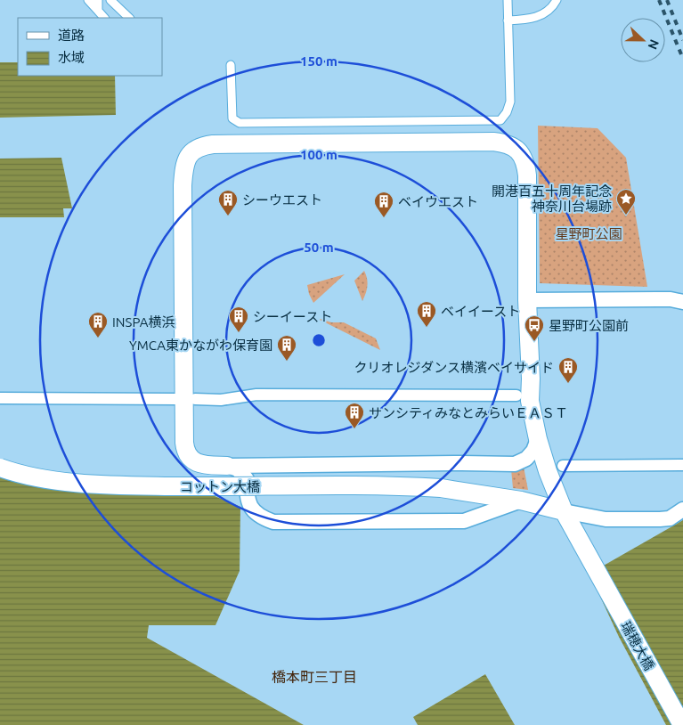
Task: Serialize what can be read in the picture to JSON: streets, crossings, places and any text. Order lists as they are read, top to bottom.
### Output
{
  "streets": {
    "street": ["コットン大橋", "瑞穂大橋"]
  },
  "crossings": [
    ["コットン大橋", "瑞穂大橋"]
  ],
  "districts": ["橋本町三丁目"],
  "parks": ["星野町公園"],
  "places": {
    "place": ["開港百五十周年記念 神奈川台場跡"],
    "building": [
      "シーウエスト",
      "ベイウエスト",
      "ベイイースト",
      "シーイースト",
      "INSPA横浜",
      "YMCA東かながわ保育園",
      "クリオレジダンス横濱ベイサイド",
      "サンシティみなとみらいＥＡＳＴ"
    ],
    "bus stop": ["星野町公園前"]
  },
  "legend": ["道路", "水域"],
  "north": "right",
  "rings": ["150 m", "100 m", "50 m"]
}
